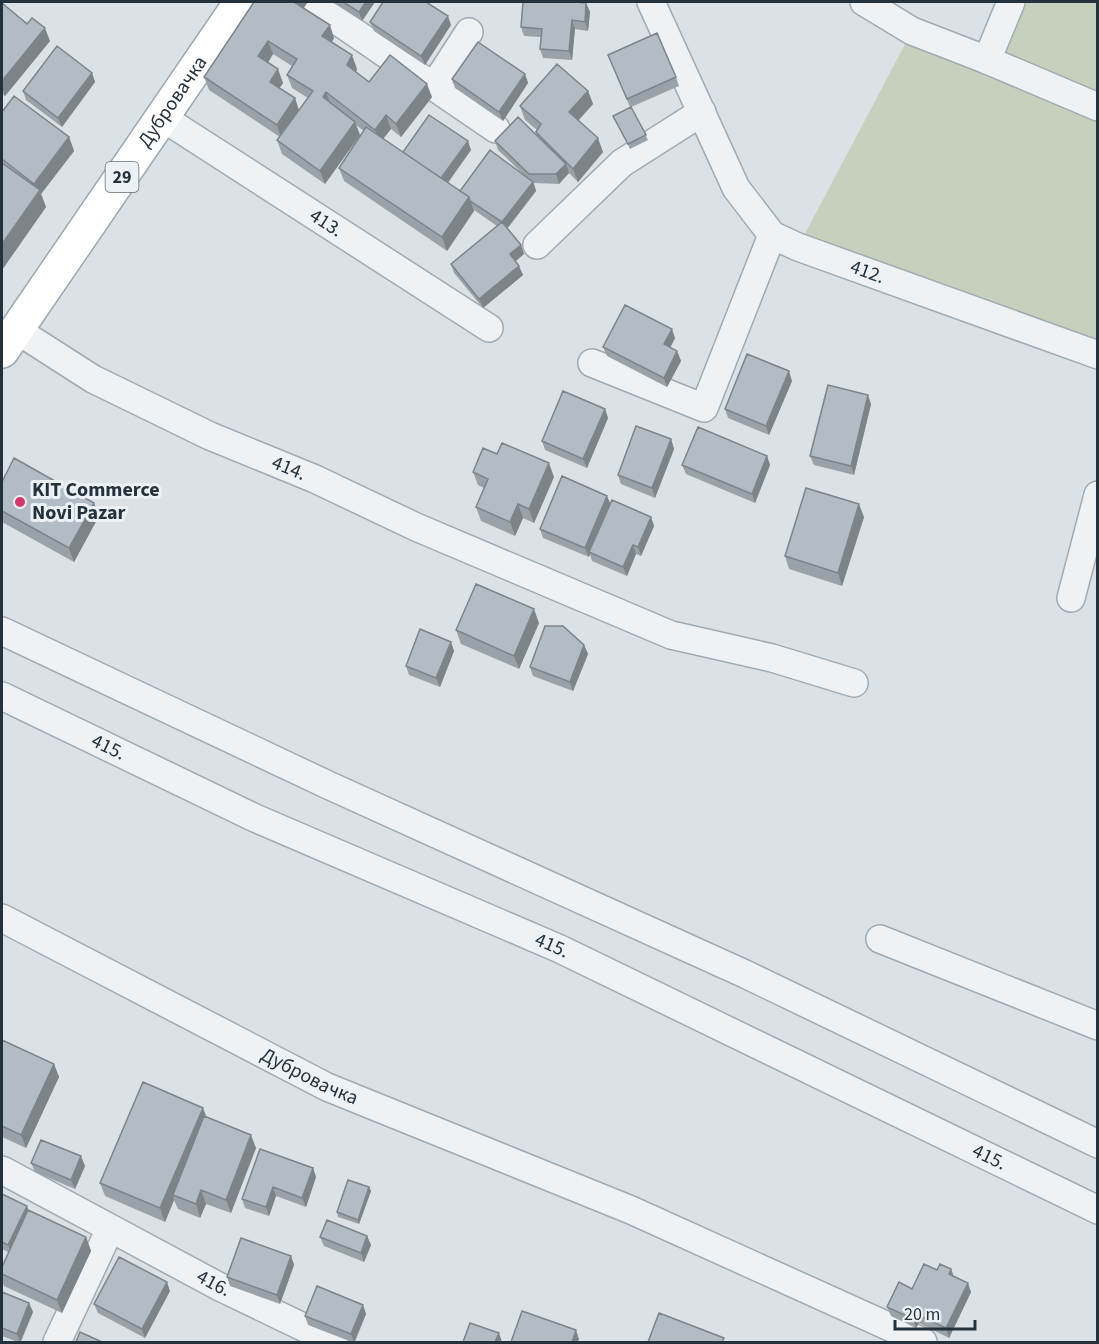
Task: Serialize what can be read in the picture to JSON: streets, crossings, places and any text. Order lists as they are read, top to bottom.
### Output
{
  "streets": {
    "main road": ["Дубровачка", "29"],
    "street": [
      "413.",
      "412.",
      "414.",
      "415.",
      "416."
    ]
  },
  "crossings": [
    ["Дубровачка", "413."],
    ["Дубровачка", "414."]
  ],
  "places": ["KIT Commerce Novi Pazar"],
  "scale_bar": "20 m"
}
